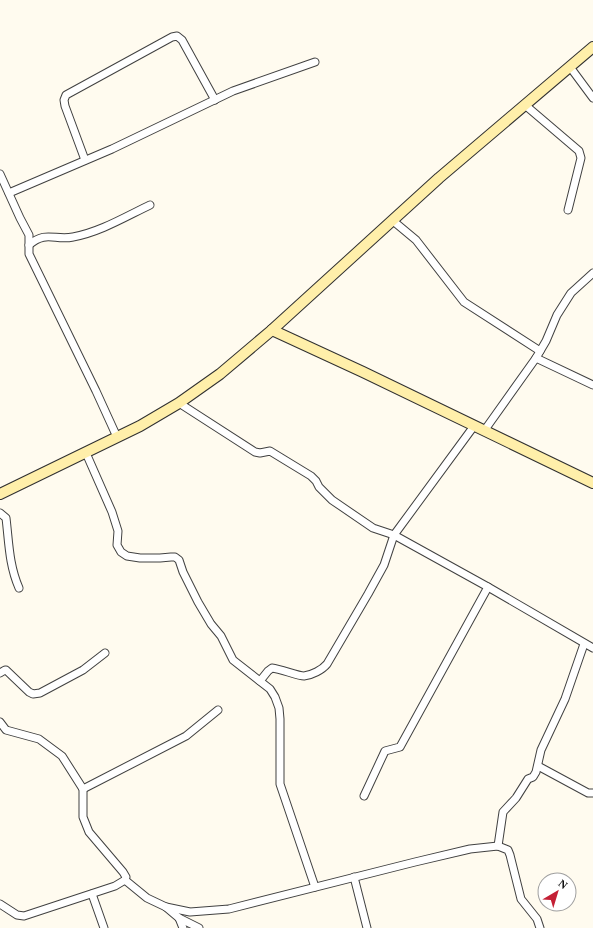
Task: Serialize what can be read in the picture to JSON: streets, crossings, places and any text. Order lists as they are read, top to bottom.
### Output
{
  "north": "top right"
}
